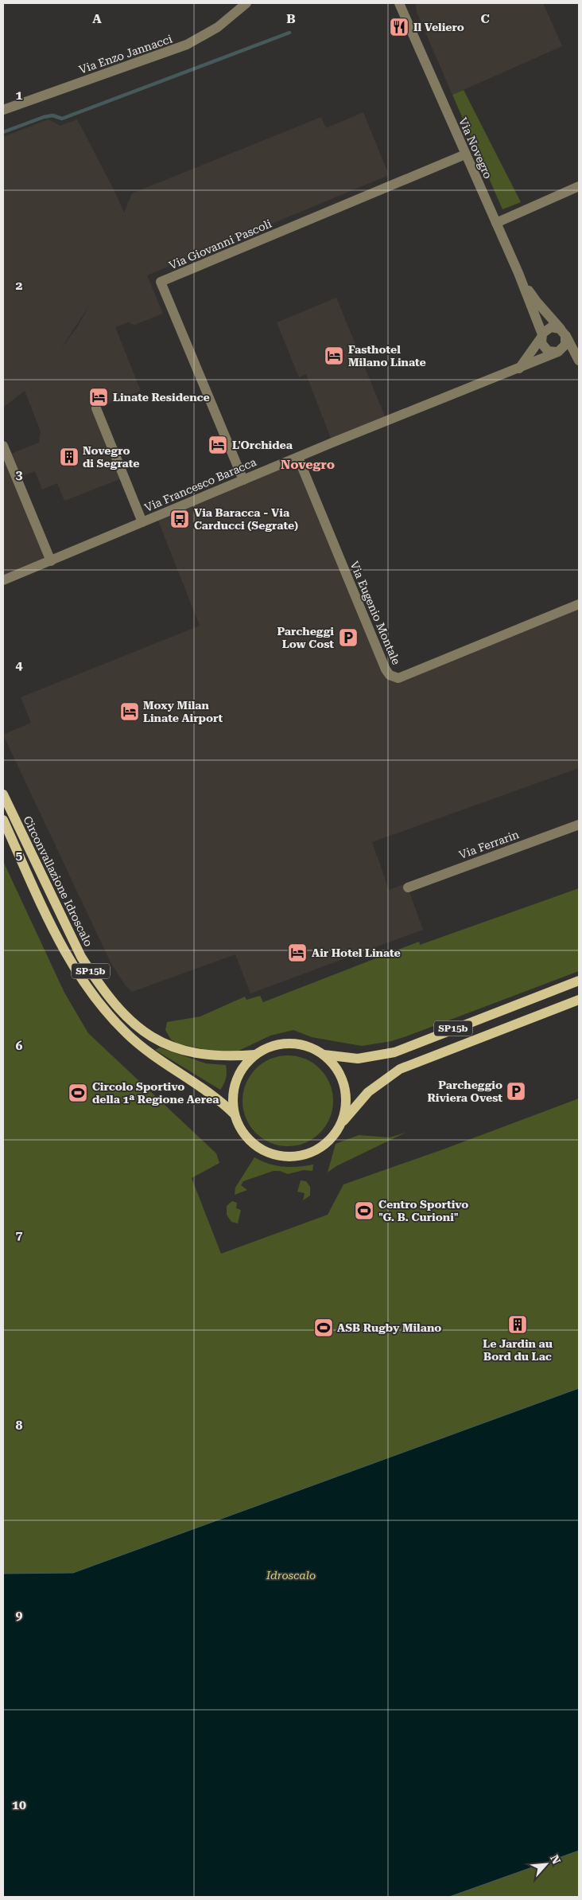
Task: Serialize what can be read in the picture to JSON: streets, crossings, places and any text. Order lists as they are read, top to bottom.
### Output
{
  "streets": {
    "main road": ["Circonvallazione Idroscalo", "SP15b"],
    "street": [
      "Via Enzo Jannacci",
      "Via Novegro",
      "Via Giovanni Pascoli",
      "Via Francesco Baracca",
      "Via Eugenio Montale",
      "Via Ferrarin"
    ]
  },
  "crossings": [
    ["Via Novegro", "Via Giovanni Pascoli"],
    ["Via Novegro", "Via Francesco Baracca"],
    ["Via Giovanni Pascoli", "Via Francesco Baracca"],
    ["Via Francesco Baracca", "Via Eugenio Montale"],
    ["Circonvallazione Idroscalo", "SP15b"]
  ],
  "districts": ["Novegro"],
  "parks": ["Idroscalo"],
  "places": {
    "restaurant": ["Il Veliero"],
    "hotel": [
      "Fasthotel Milano Linate",
      "Linate Residence",
      "L'Orchidea",
      "Moxy Milan Linate Airport",
      "Air Hotel Linate"
    ],
    "building": ["Novegro di Segrate", "Le Jardin au Bord du Lac"],
    "bus stop": ["Via Baracca - Via Carducci (Segrate)"],
    "parking": ["Parcheggi Low Cost", "Parcheggio Riviera Ovest"],
    "sports": ["Circolo Sportivo della 1ª Regione Aerea", "Centro Sportivo \"G. B. Curioni\"", "ASB Rugby Milano"]
  },
  "north": "top right",
  "grid": {
    "columns": ["A", "B", "C"],
    "rows": [
      "1",
      "2",
      "3",
      "4",
      "5",
      "6",
      "7",
      "8",
      "9",
      "10"
    ]
  }
}
